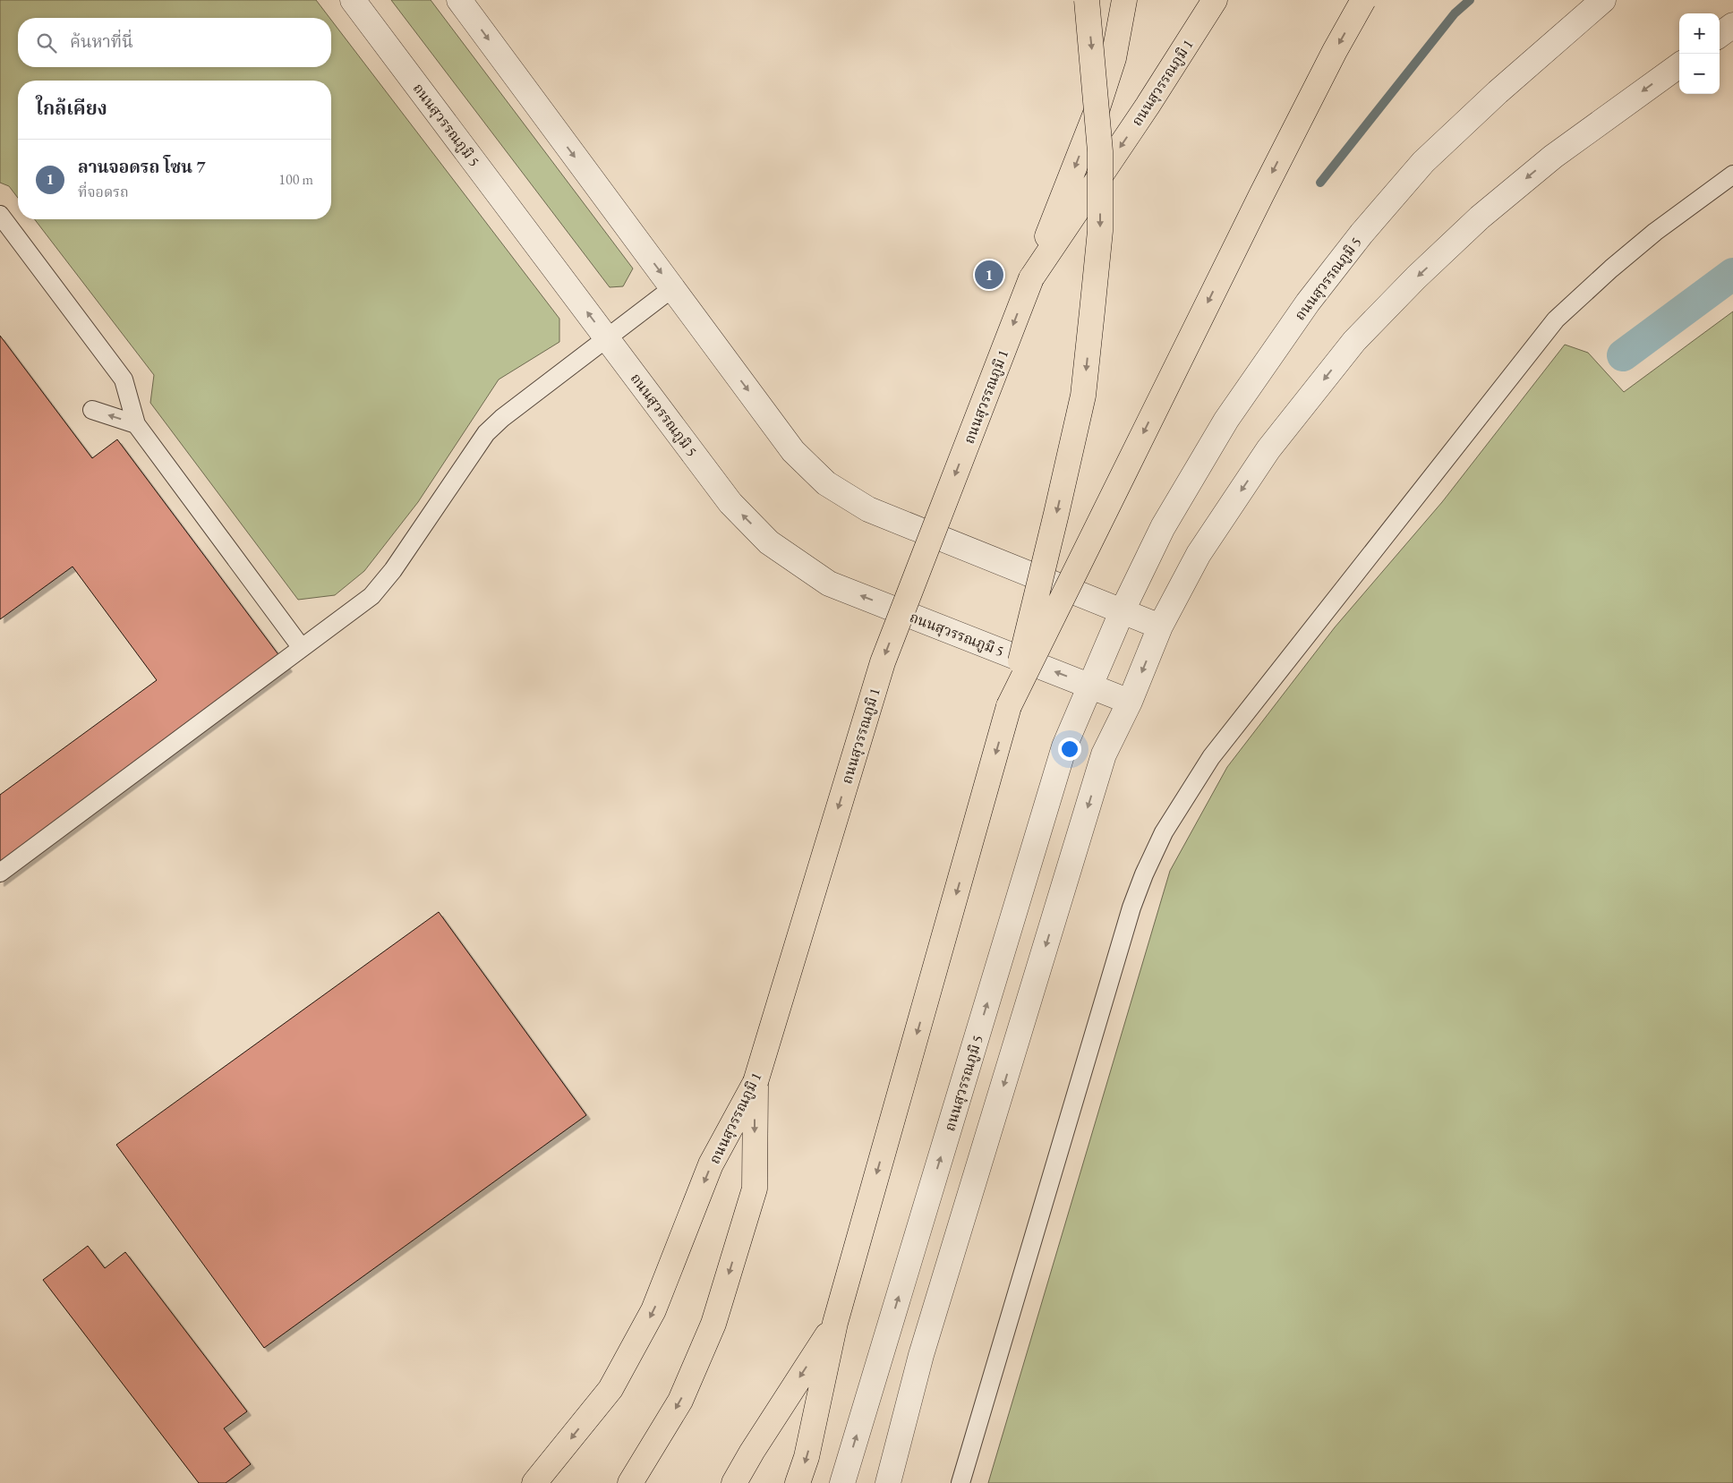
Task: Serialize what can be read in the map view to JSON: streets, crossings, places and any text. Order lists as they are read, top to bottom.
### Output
{
  "streets": {
    "highway": ["ถนนสุวรรณภูมิ 1"],
    "street": ["ถนนสุวรรณภูมิ 5"]
  },
  "one_way": ["ถนนสุวรรณภูมิ 5"],
  "page": {
    "map_buttons": ["+", "−"],
    "search": "ค้นหาที่นี่",
    "heading": "ใกล้เคียง",
    "list": [
      {
        "mark": "1",
        "name": "ลานจอดรถ โซน 7",
        "note": "ที่จอดรถ",
        "value": "100 m"
      }
    ],
    "pins": "1"
  }
}
